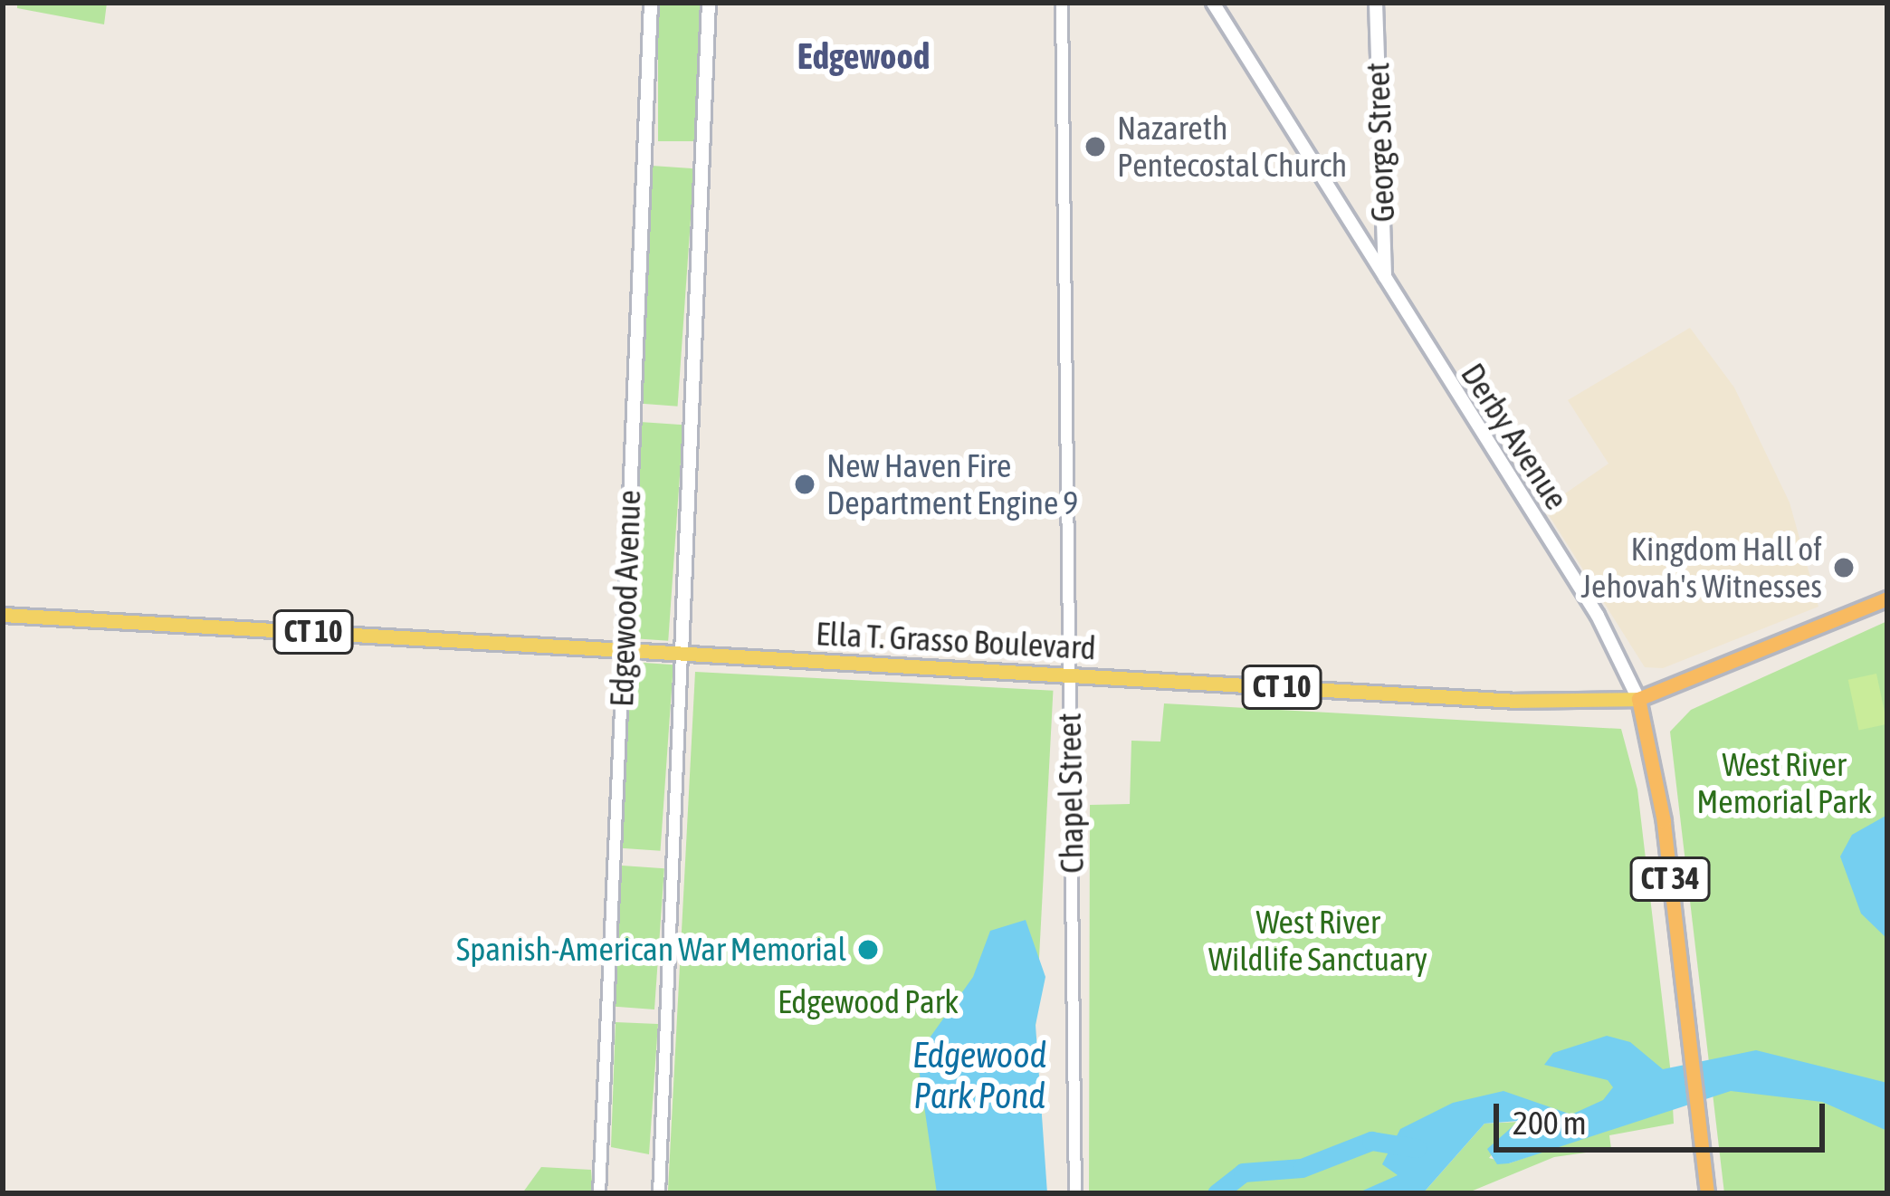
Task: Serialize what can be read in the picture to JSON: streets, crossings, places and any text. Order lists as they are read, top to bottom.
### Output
{
  "streets": {
    "highway": [
      "Derby Avenue",
      "CT 10",
      "Ella T. Grasso Boulevard",
      "CT 34"
    ],
    "main road": ["George Street", "Edgewood Avenue"],
    "street": ["Chapel Street"]
  },
  "crossings": [
    ["George Street", "Derby Avenue"],
    ["Derby Avenue", "Ella T. Grasso Boulevard"],
    ["Edgewood Avenue", "Ella T. Grasso Boulevard"],
    ["Ella T. Grasso Boulevard", "Chapel Street"]
  ],
  "districts": ["Edgewood"],
  "water": ["Edgewood Park Pond"],
  "parks": ["West River Memorial Park", "West River Wildlife Sanctuary", "Edgewood Park"],
  "places": [
    "Nazareth Pentecostal Church",
    "New Haven Fire Department Engine 9",
    "Kingdom Hall of Jehovah's Witnesses",
    "Spanish-American War Memorial"
  ],
  "scale_bar": "200 m"
}
